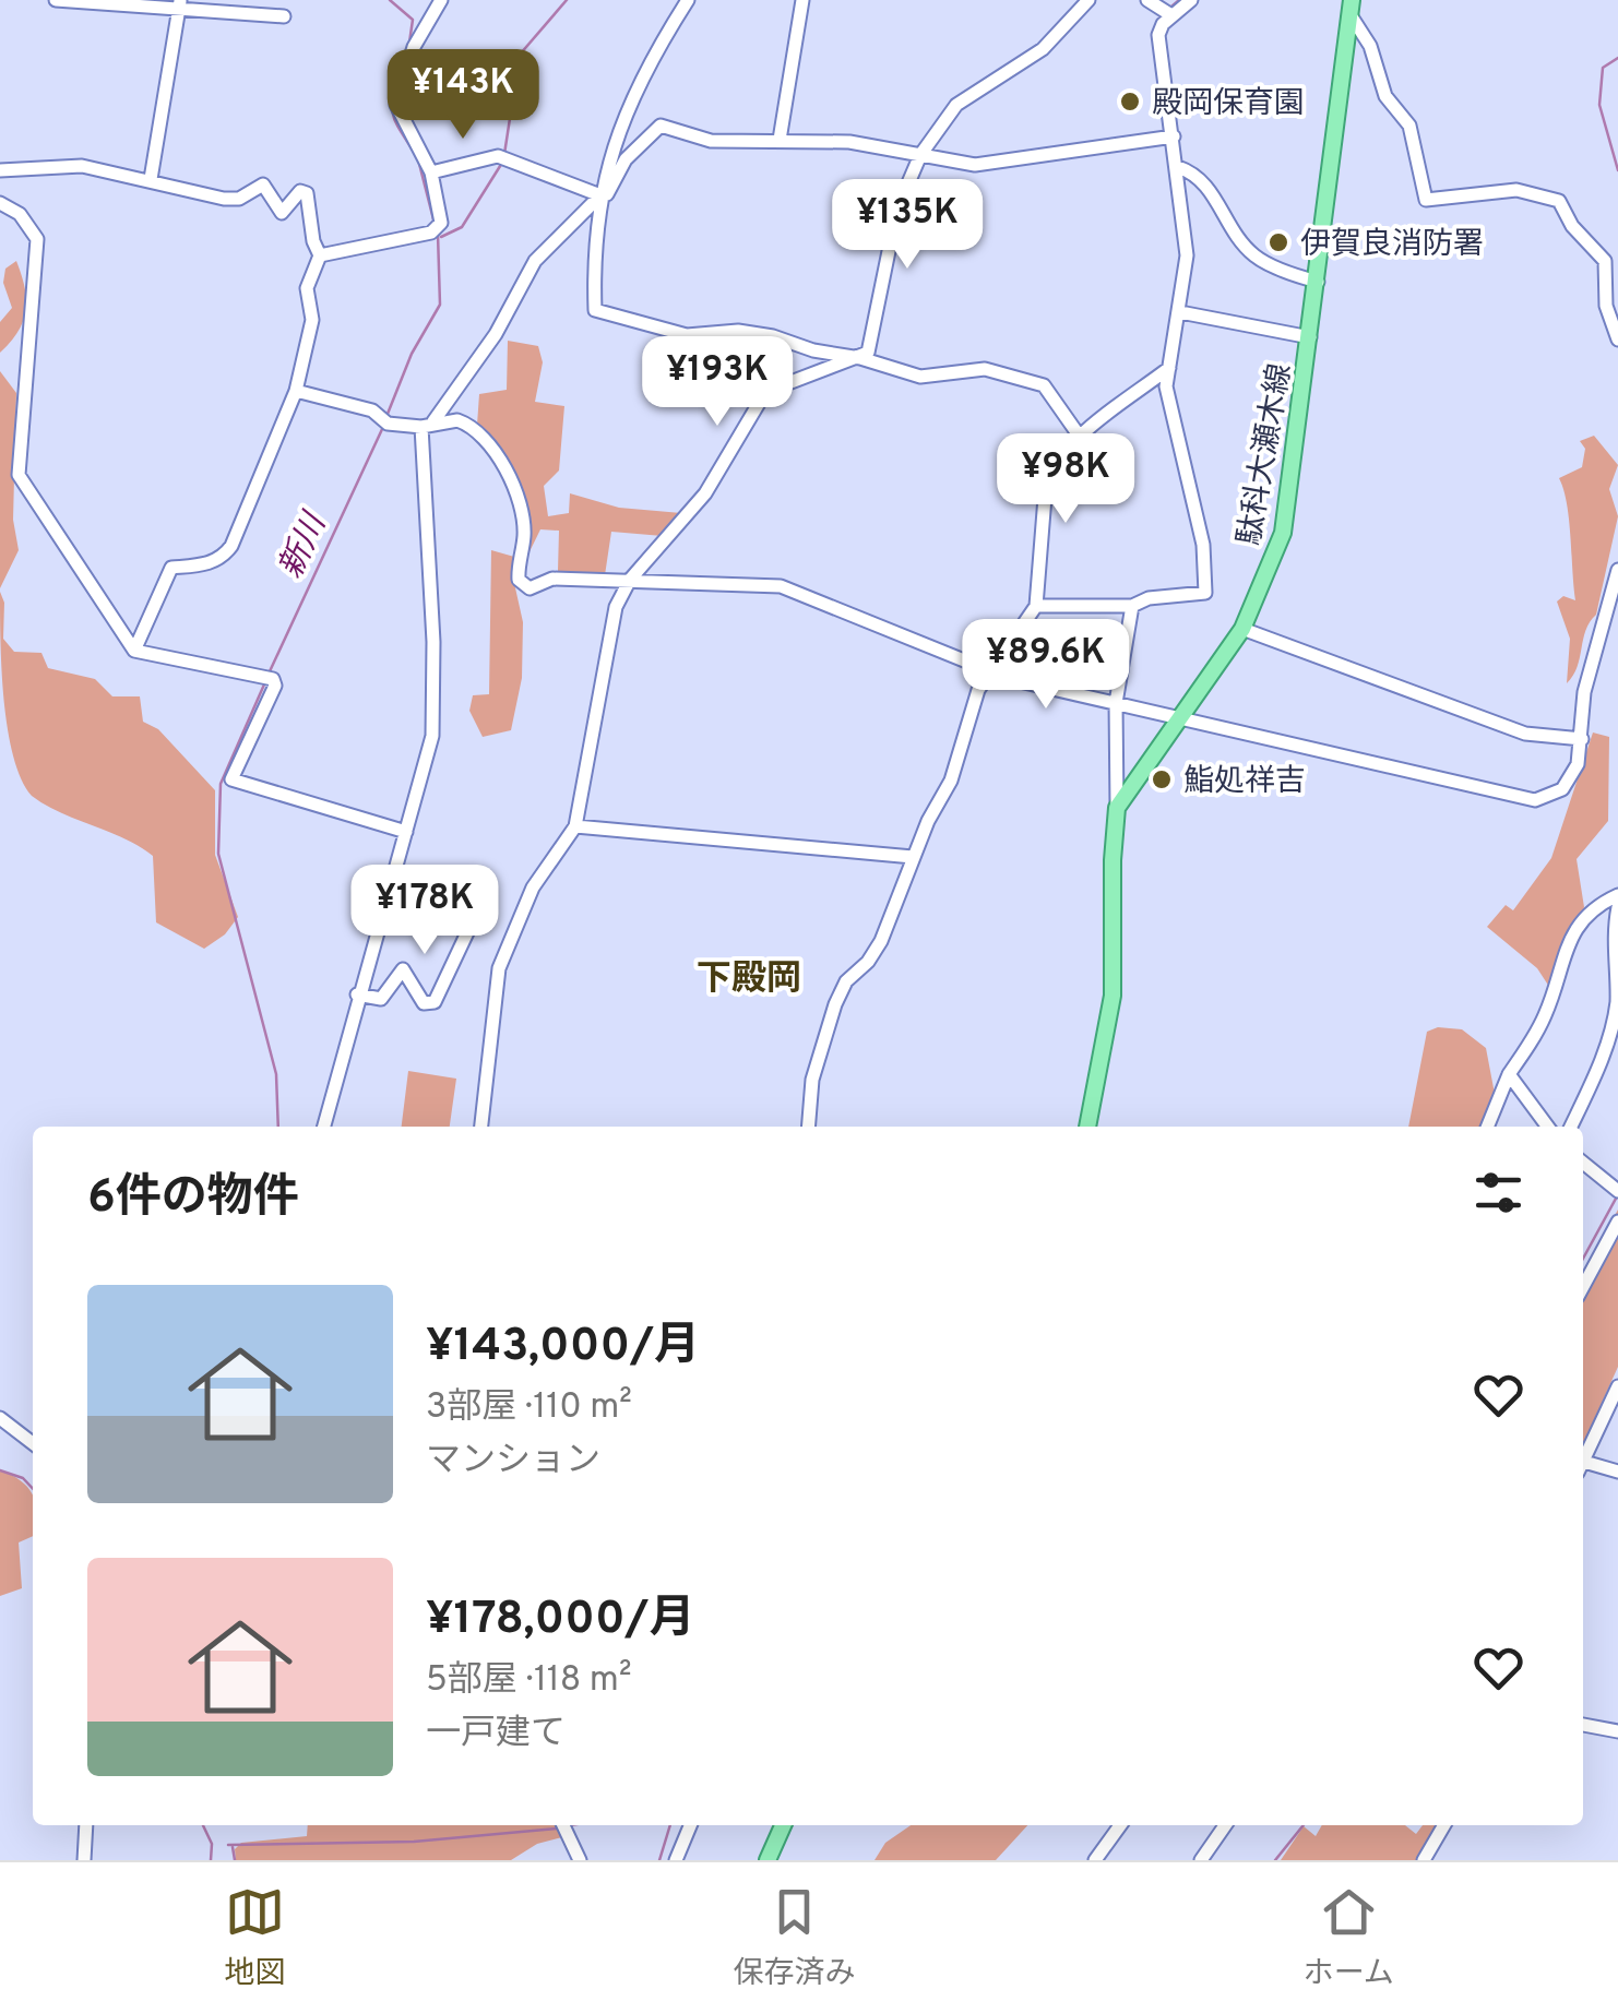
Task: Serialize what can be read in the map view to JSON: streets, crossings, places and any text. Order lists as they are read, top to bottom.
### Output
{
  "streets": {
    "main road": ["駄科大瀬木線"]
  },
  "districts": ["下殿岡"],
  "water": ["新川"],
  "places": ["殿岡保育園", "伊賀良消防署", "鮨処祥吉"],
  "page": {
    "price": [
      "¥143K",
      "¥135K",
      "¥193K",
      "¥98K",
      "¥89.6K",
      "¥178K"
    ],
    "heading": "6件の物件",
    "list": [
      {
        "name": "¥143,000/月",
        "note": "3部屋 · 110 m² · マンション"
      },
      {
        "name": "¥178,000/月",
        "note": "5部屋 · 118 m² · 一戸建て"
      }
    ],
    "tabs": ["地図", "保存済み", "ホーム"]
  }
}
